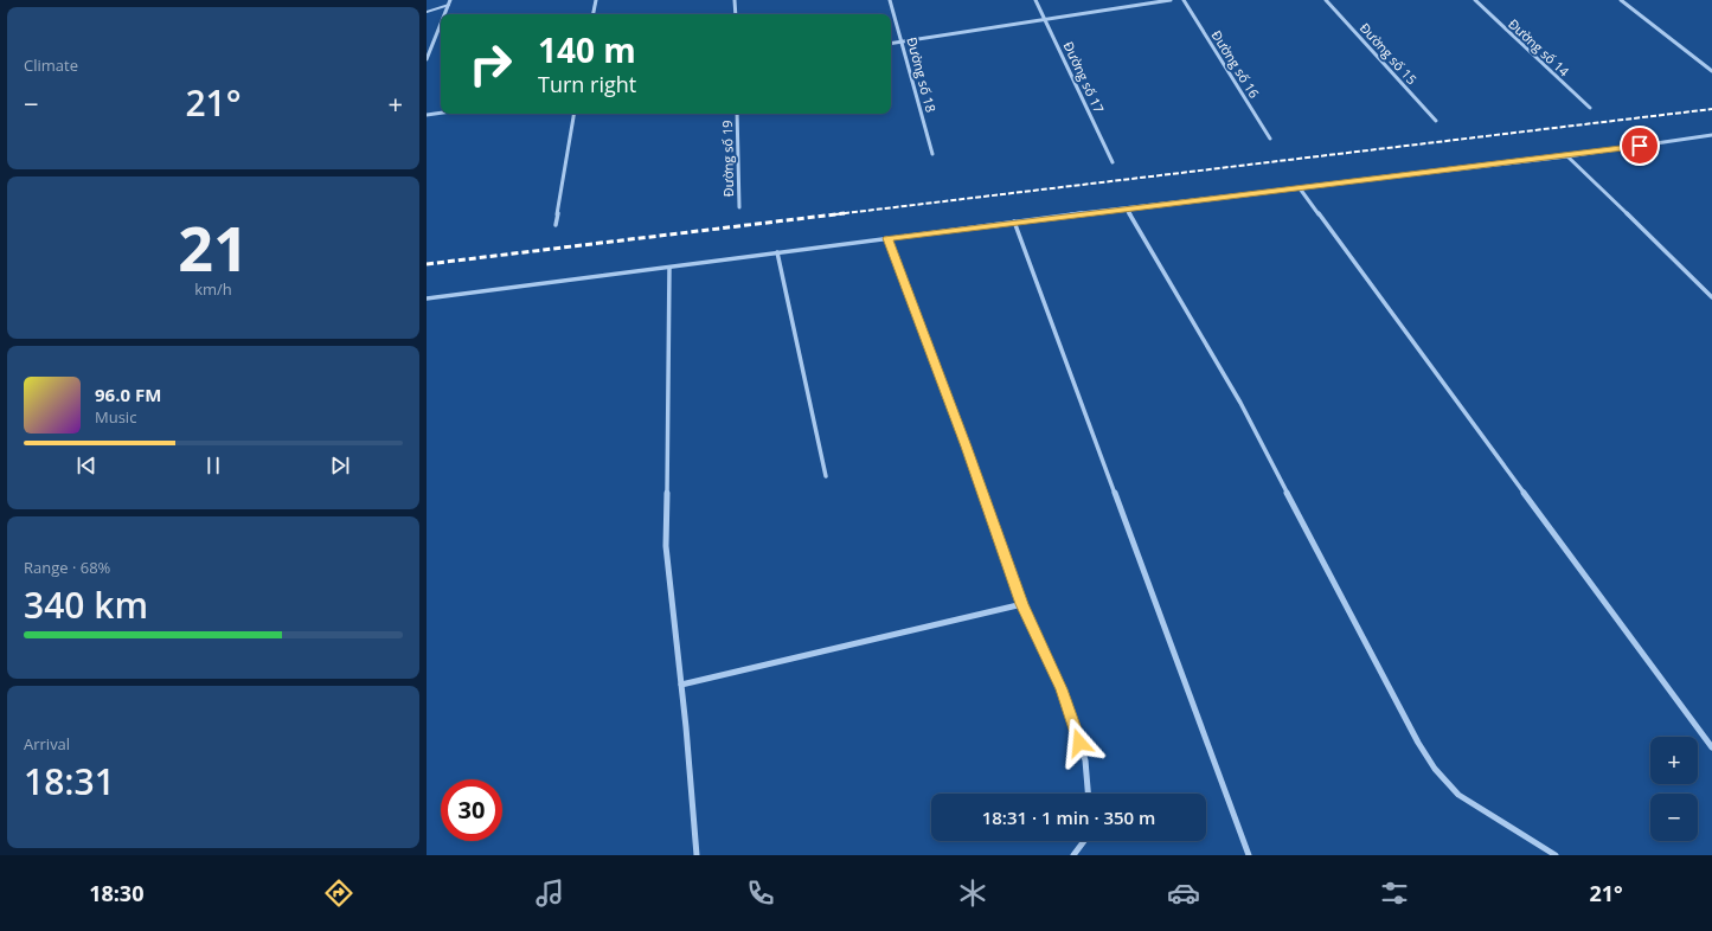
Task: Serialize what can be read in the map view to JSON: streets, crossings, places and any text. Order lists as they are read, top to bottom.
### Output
{
  "streets": {
    "street": [
      "Đường số 14",
      "Đường số 15",
      "Đường số 16",
      "Đường số 18",
      "Đường số 17",
      "Đường số 19"
    ]
  },
  "page": {
    "tile": [
      "Climate",
      ["21", "km/h"],
      ["Range · 68%", "340 km"],
      ["Arrival", "18:31"]
    ],
    "turn": ["140 m", "Turn right"],
    "heat": ["−", "21°", "+"],
    "song": ["96.0 FM", "Music"],
    "map_buttons": ["+", "−"],
    "limit": "30",
    "trip": "18:31 · 1 min · 350 m",
    "tabs": ["18:30", "21°"]
  }
}
